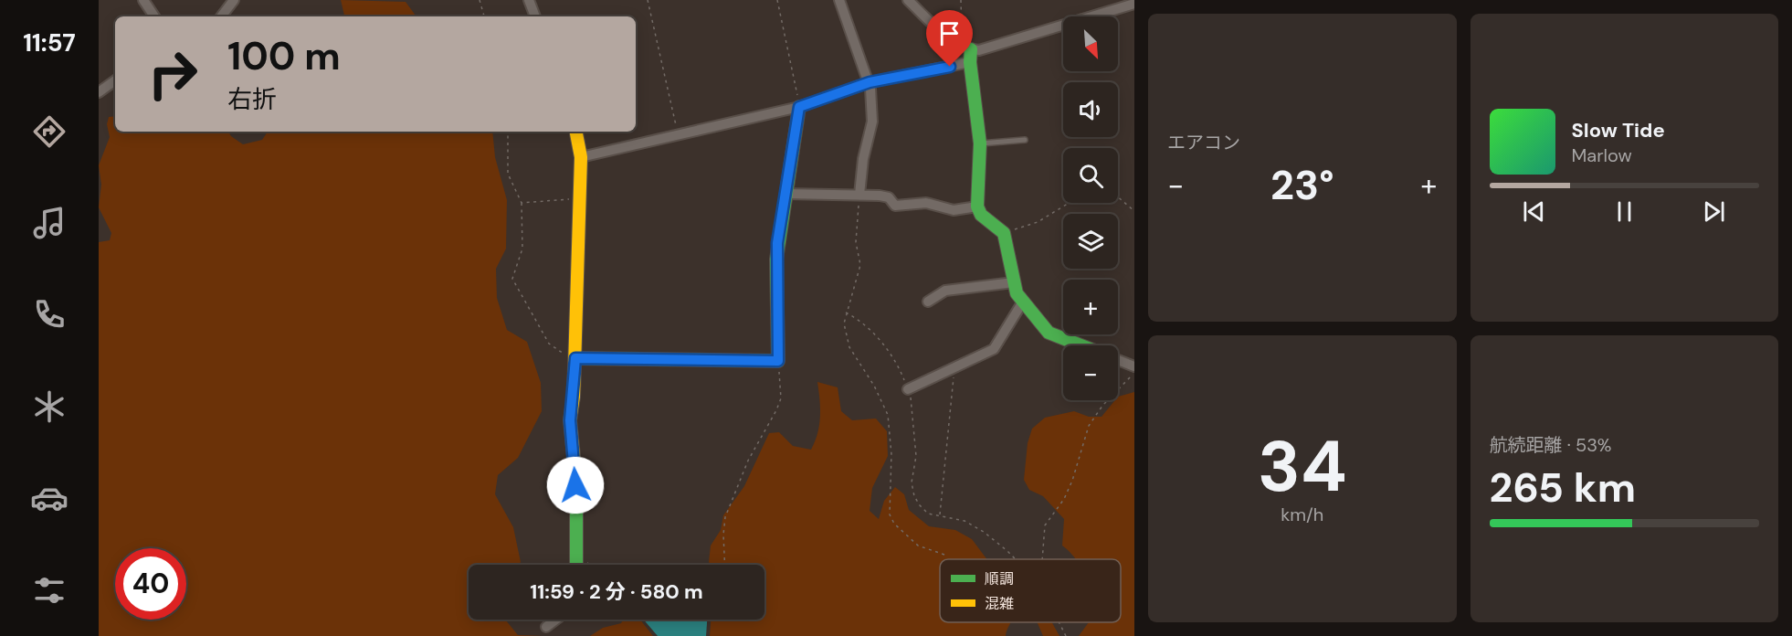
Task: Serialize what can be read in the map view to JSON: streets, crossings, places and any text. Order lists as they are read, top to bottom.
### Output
{
  "legend": ["順調", "混雑"],
  "north": "bottom right",
  "page": {
    "tabs": "11:57",
    "tile": [
      "エアコン",
      ["34", "km/h"],
      ["航続距離 · 53%", "265 km"]
    ],
    "map_buttons": ["+", "−"],
    "turn": ["100 m", "右折"],
    "song": ["Slow Tide", "Marlow"],
    "heat": ["−", "23°", "+"],
    "limit": "40",
    "trip": "11:59 · 2 分 · 580 m"
  }
}
